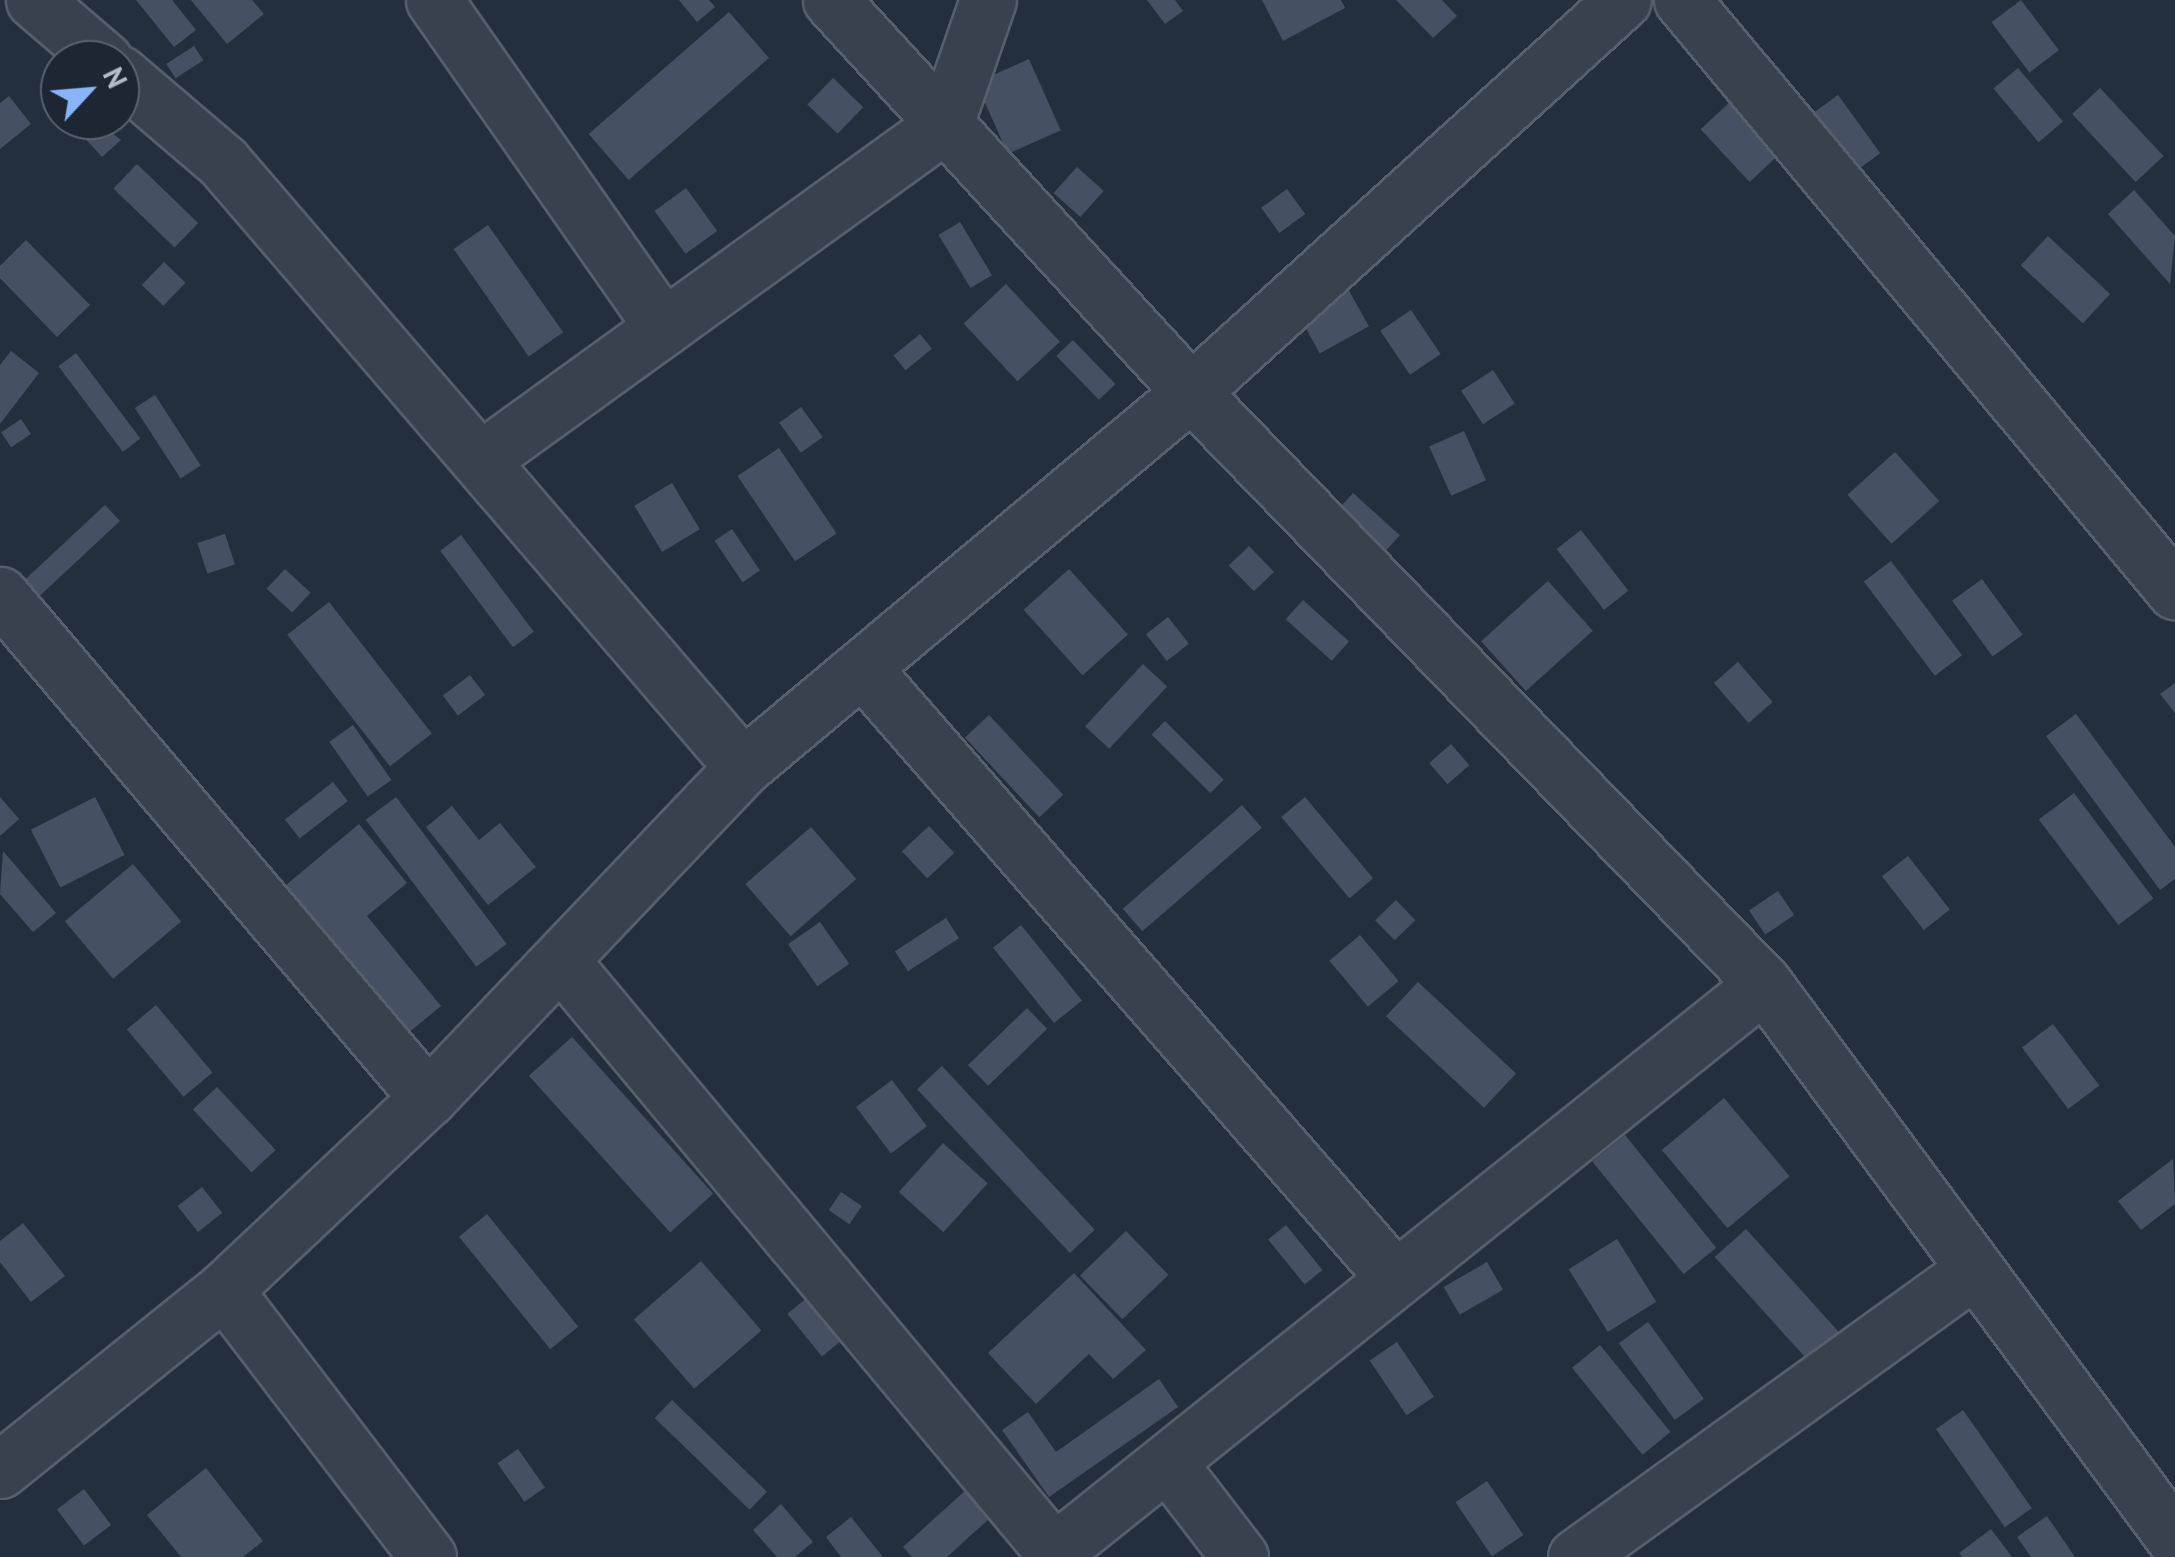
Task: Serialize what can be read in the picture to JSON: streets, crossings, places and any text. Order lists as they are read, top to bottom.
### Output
{
  "north": "top right"
}
